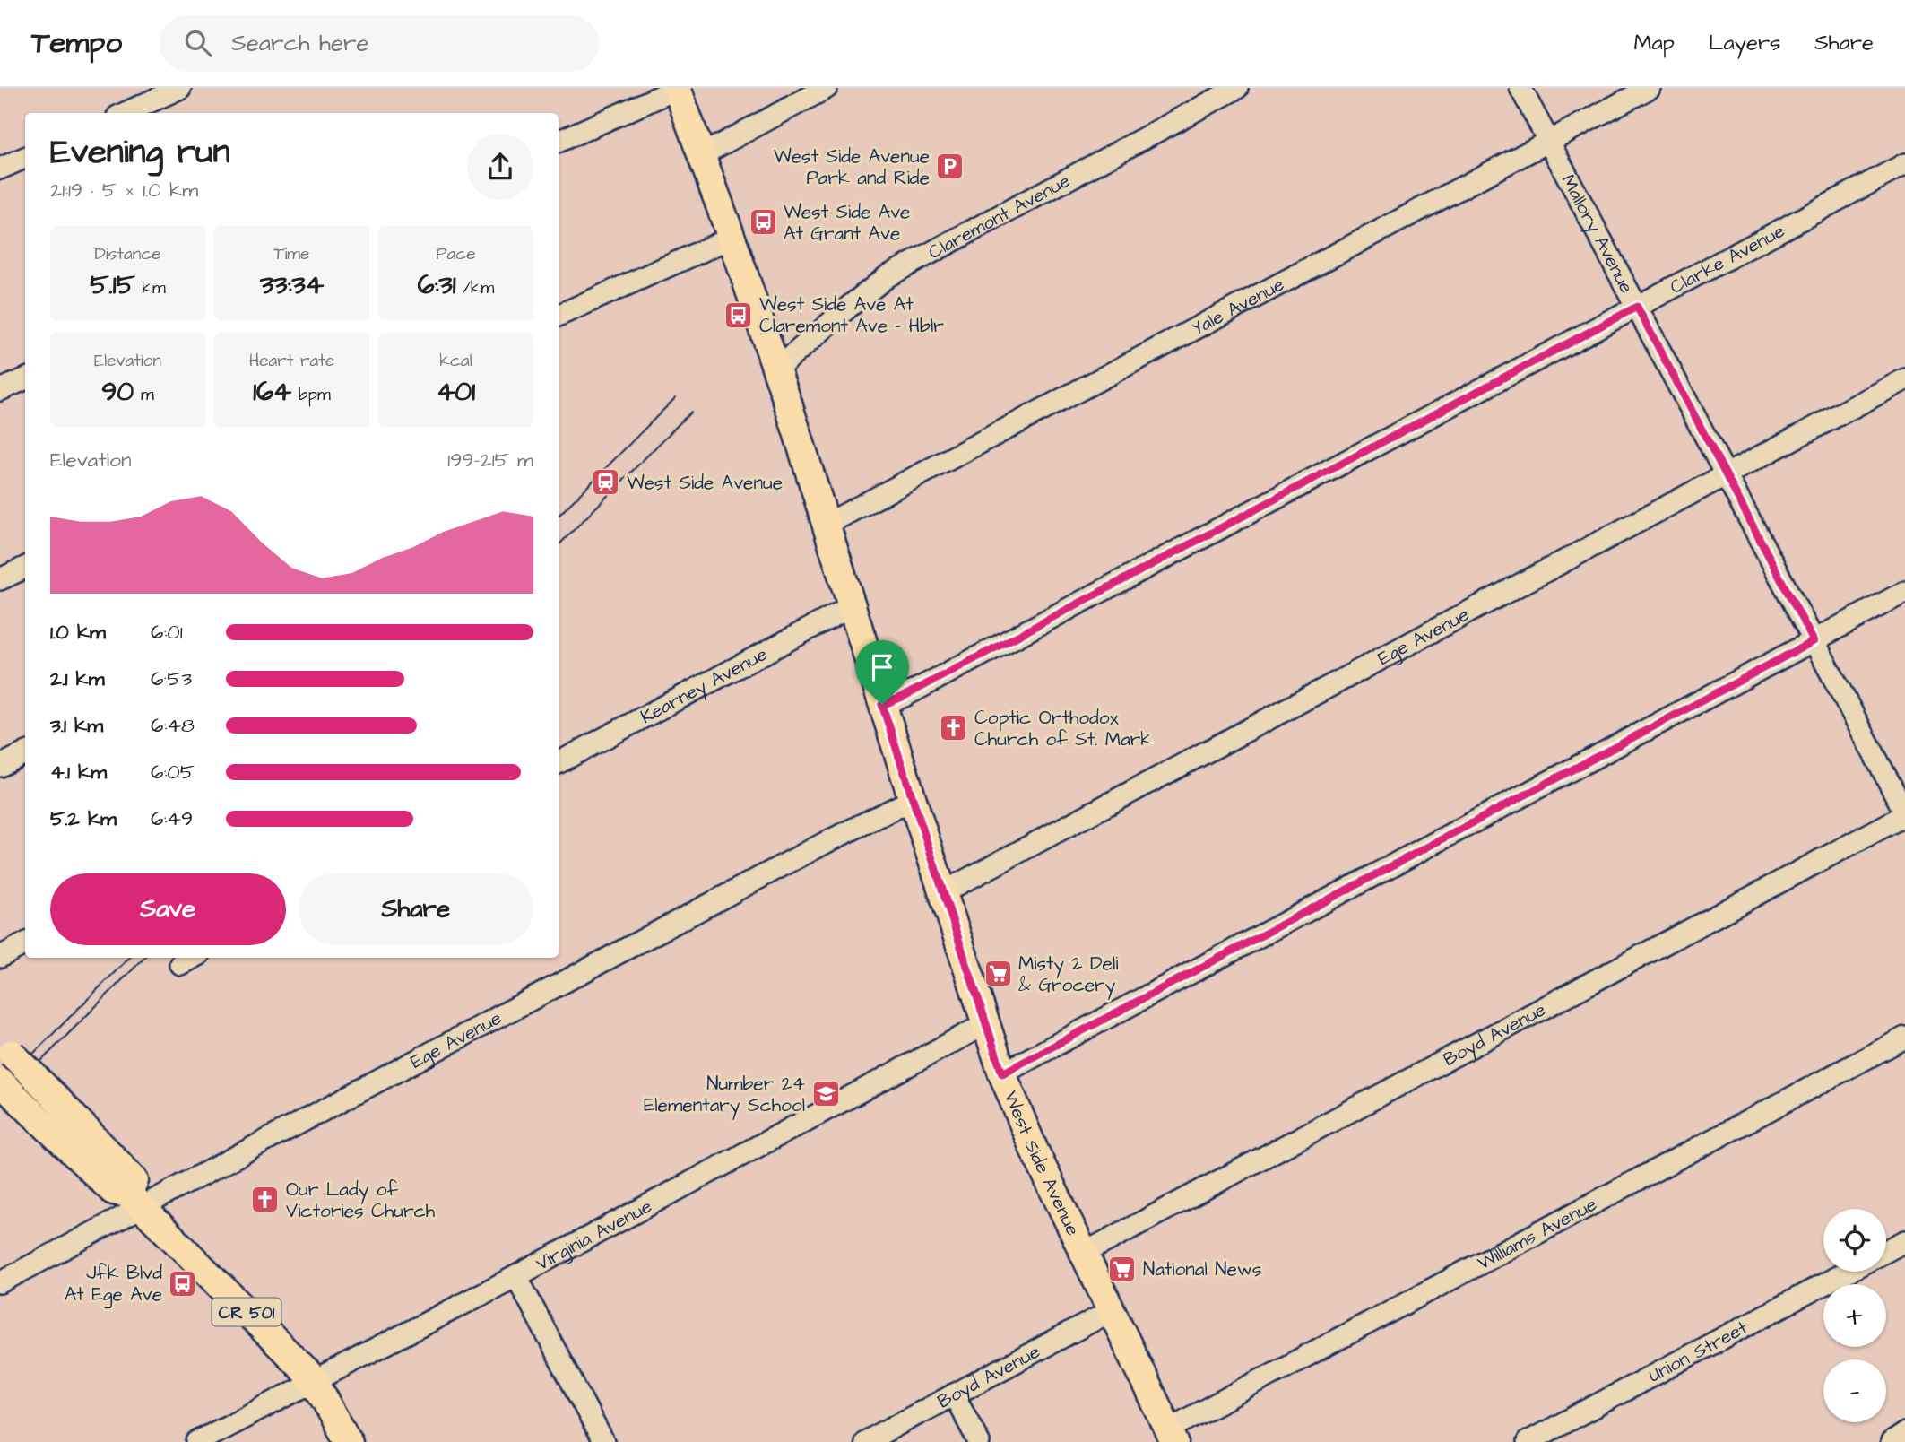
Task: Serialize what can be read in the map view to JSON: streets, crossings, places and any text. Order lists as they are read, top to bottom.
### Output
{
  "streets": {
    "main road": ["West Side Avenue", "CR 501"],
    "street": [
      "Claremont Avenue",
      "Mallory Avenue",
      "Clarke Avenue",
      "Yale Avenue",
      "Ege Avenue",
      "Kearney Avenue",
      "Boyd Avenue",
      "Williams Avenue",
      "Virginia Avenue",
      "Union Street"
    ]
  },
  "crossings": [
    ["Claremont Avenue", "West Side Avenue"],
    ["Mallory Avenue", "Clarke Avenue"],
    ["Mallory Avenue", "Yale Avenue"],
    ["Mallory Avenue", "Ege Avenue"],
    ["Mallory Avenue", "Boyd Avenue"],
    ["Clarke Avenue", "West Side Avenue"],
    ["Yale Avenue", "West Side Avenue"],
    ["Ege Avenue", "West Side Avenue"],
    ["Ege Avenue", "CR 501"],
    ["Kearney Avenue", "West Side Avenue"],
    ["Boyd Avenue", "West Side Avenue"],
    ["West Side Avenue", "Williams Avenue"],
    ["West Side Avenue", "Virginia Avenue"],
    ["Virginia Avenue", "CR 501"]
  ],
  "places": {
    "parking": ["West Side Avenue Park and Ride"],
    "bus stop": ["West Side Ave At Grant Ave", "West Side Ave At Claremont Ave - Hblr", "Jfk Blvd At Ege Ave"],
    "station": ["West Side Avenue"],
    "church": ["Coptic Orthodox Church of St. Mark", "Our Lady of Victories Church"],
    "supermarket": ["Misty 2 Deli & Grocery", "National News"],
    "school or university": ["Number 24 Elementary School"]
  },
  "page": {
    "header": "Tempo",
    "search": "Search here",
    "nav": ["Map", "Layers", "Share"],
    "heading": ["Evening run", "21:19 · 5 × 1.0 km"],
    "stats": [
      ["Distance", "5.15 km"],
      ["Time", "33:34"],
      ["Pace", "6:31 /km"],
      ["Elevation", "90 m"],
      ["Heart rate", "164 bpm"],
      ["kcal", "401"]
    ],
    "chart": ["Elevation", "199–215 m"],
    "list": [
      {
        "name": "1.0 km",
        "note": "6:01"
      },
      {
        "name": "2.1 km",
        "note": "6:53"
      },
      {
        "name": "3.1 km",
        "note": "6:48"
      },
      {
        "name": "4.1 km",
        "note": "6:05"
      },
      {
        "name": "5.2 km",
        "note": "6:49"
      }
    ],
    "buttons": ["Save", "Share"],
    "map_buttons": ["+", "−"]
  }
}
